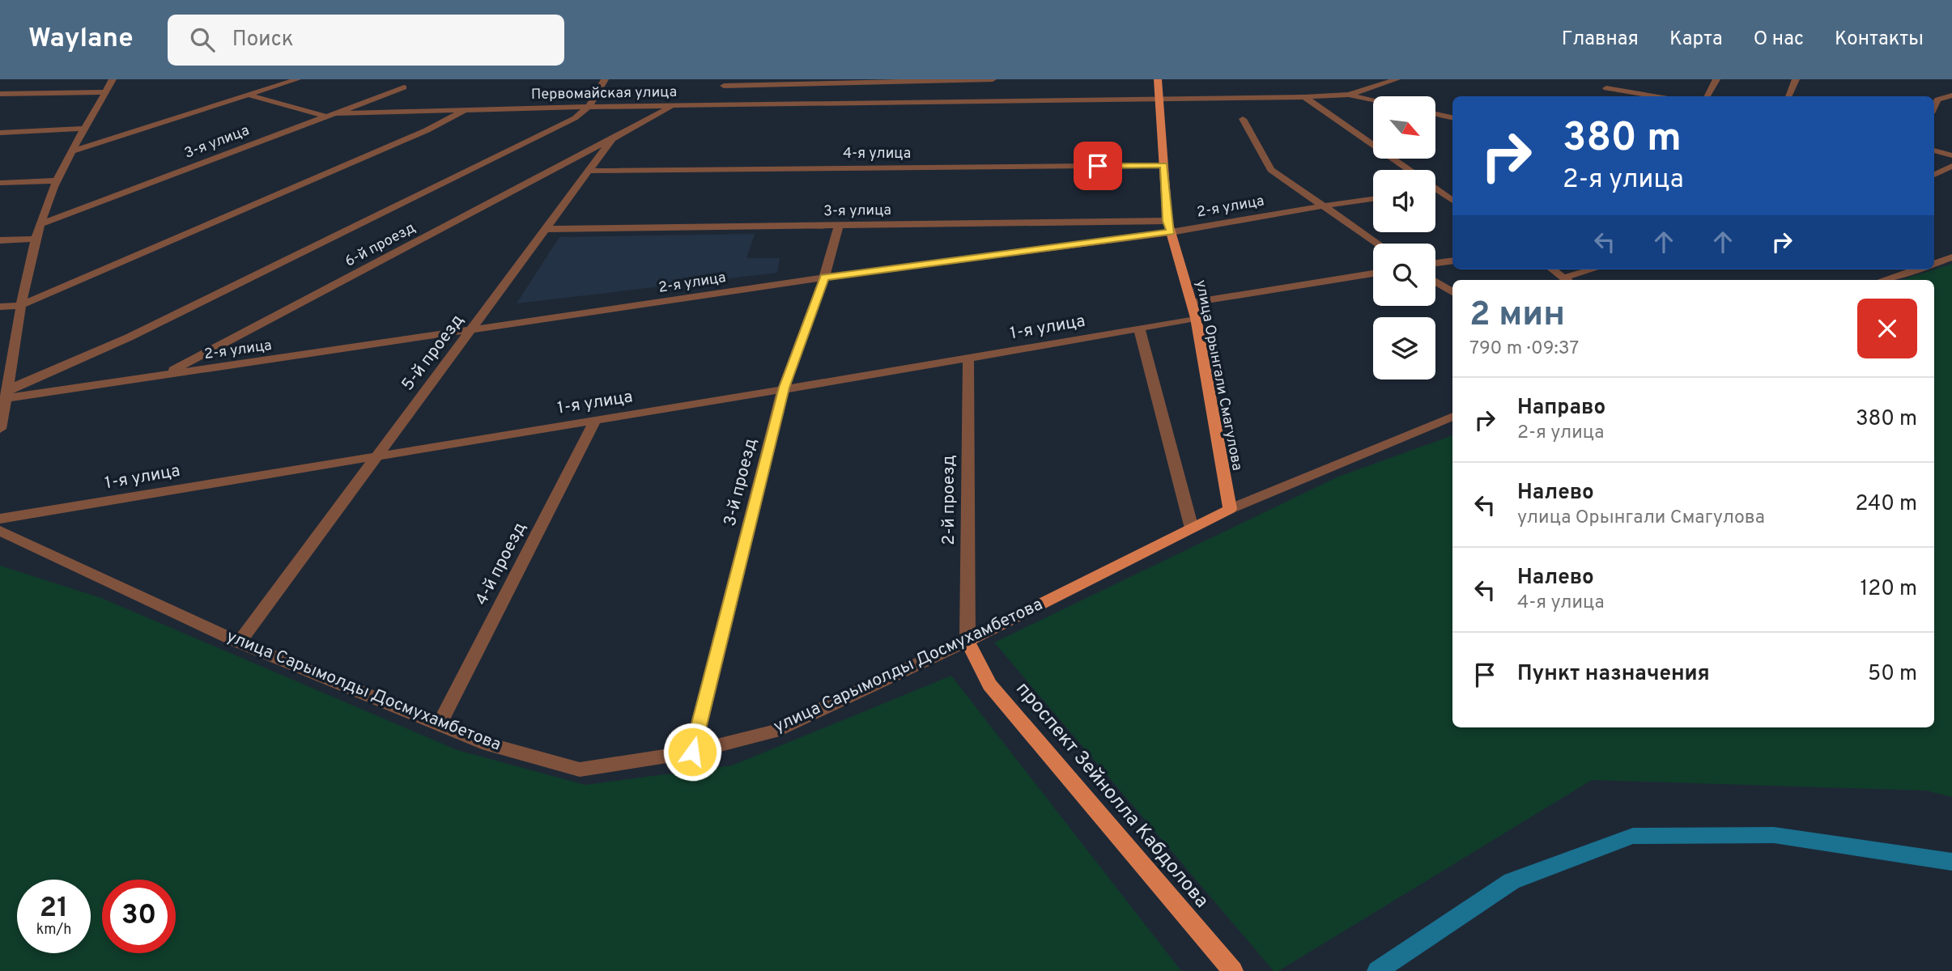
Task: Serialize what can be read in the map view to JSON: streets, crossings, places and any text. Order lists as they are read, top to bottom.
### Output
{
  "streets": {
    "main road": ["улица Орынгали Смагулова", "улица Сарымолды Досмухамбетова", "проспект Зейнолла Кабдолова"],
    "street": [
      "Первомайская улица",
      "3-я улица",
      "4-я улица",
      "2-я улица",
      "6-й проезд",
      "1-я улица",
      "5-й проезд",
      "3-й проезд",
      "2-й проезд",
      "4-й проезд"
    ]
  },
  "crossings": [
    ["Первомайская улица", "3-я улица"],
    ["Первомайская улица", "5-й проезд"],
    ["Первомайская улица", "улица Орынгали Смагулова"],
    ["3-я улица", "5-й проезд"],
    ["3-я улица", "улица Орынгали Смагулова"],
    ["3-я улица", "3-й проезд"],
    ["4-я улица", "5-й проезд"],
    ["4-я улица", "улица Орынгали Смагулова"],
    ["2-я улица", "6-й проезд"],
    ["2-я улица", "5-й проезд"],
    ["2-я улица", "улица Орынгали Смагулова"],
    ["2-я улица", "3-й проезд"],
    ["6-й проезд", "5-й проезд"],
    ["1-я улица", "5-й проезд"],
    ["1-я улица", "улица Орынгали Смагулова"],
    ["1-я улица", "3-й проезд"],
    ["1-я улица", "2-й проезд"],
    ["1-я улица", "4-й проезд"],
    ["5-й проезд", "улица Сарымолды Досмухамбетова"],
    ["улица Орынгали Смагулова", "улица Сарымолды Досмухамбетова"],
    ["3-й проезд", "улица Сарымолды Досмухамбетова"],
    ["2-й проезд", "улица Сарымолды Досмухамбетова"],
    ["2-й проезд", "проспект Зейнолла Кабдолова"],
    ["4-й проезд", "улица Сарымолды Досмухамбетова"],
    ["улица Сарымолды Досмухамбетова", "проспект Зейнолла Кабдолова"]
  ],
  "north": "bottom right",
  "page": {
    "header": "Waylane",
    "search": "Поиск",
    "nav": [
      "Главная",
      "Карта",
      "О нас",
      "Контакты"
    ],
    "turn": ["380 m", "2-я улица"],
    "heading": ["2 мин", "790 m · 09:37"],
    "list": [
      {
        "name": "Направо",
        "note": "2-я улица",
        "value": "380 m"
      },
      {
        "name": "Налево",
        "note": "улица Орынгали Смагулова",
        "value": "240 m"
      },
      {
        "name": "Налево",
        "note": "4-я улица",
        "value": "120 m"
      },
      {
        "name": "Пункт назначения",
        "value": "50 m"
      }
    ],
    "speed": "21 km/h",
    "limit": "30"
  }
}
